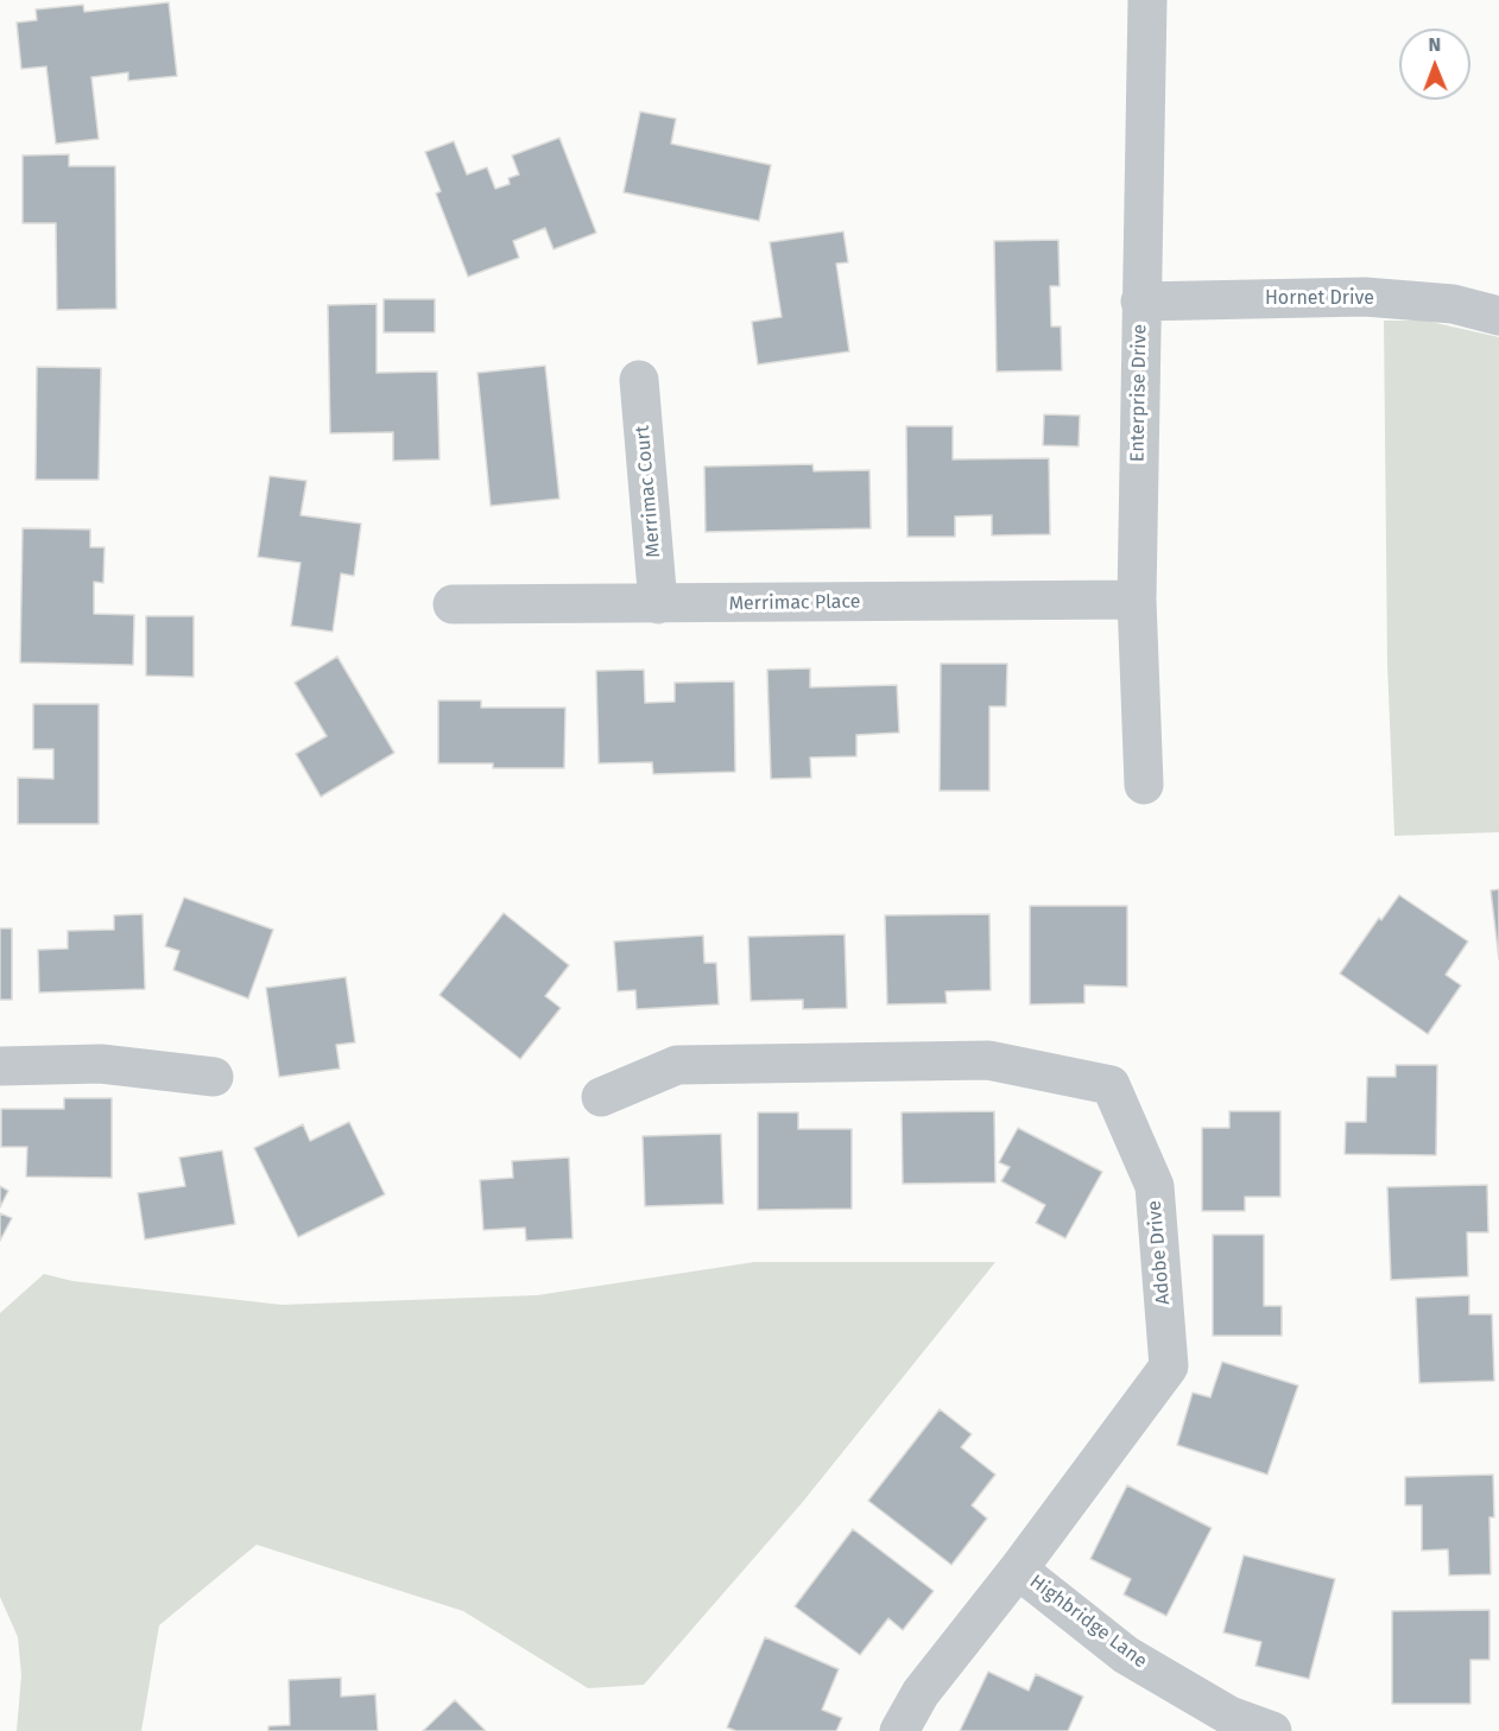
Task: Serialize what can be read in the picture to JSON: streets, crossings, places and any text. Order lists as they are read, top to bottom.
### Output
{
  "streets": {
    "street": [
      "Hornet Drive",
      "Enterprise Drive",
      "Merrimac Court",
      "Merrimac Place",
      "Adobe Drive",
      "Highbridge Lane"
    ]
  },
  "crossings": [
    ["Hornet Drive", "Enterprise Drive"],
    ["Enterprise Drive", "Merrimac Place"],
    ["Merrimac Court", "Merrimac Place"],
    ["Adobe Drive", "Highbridge Lane"]
  ],
  "north": "top"
}
